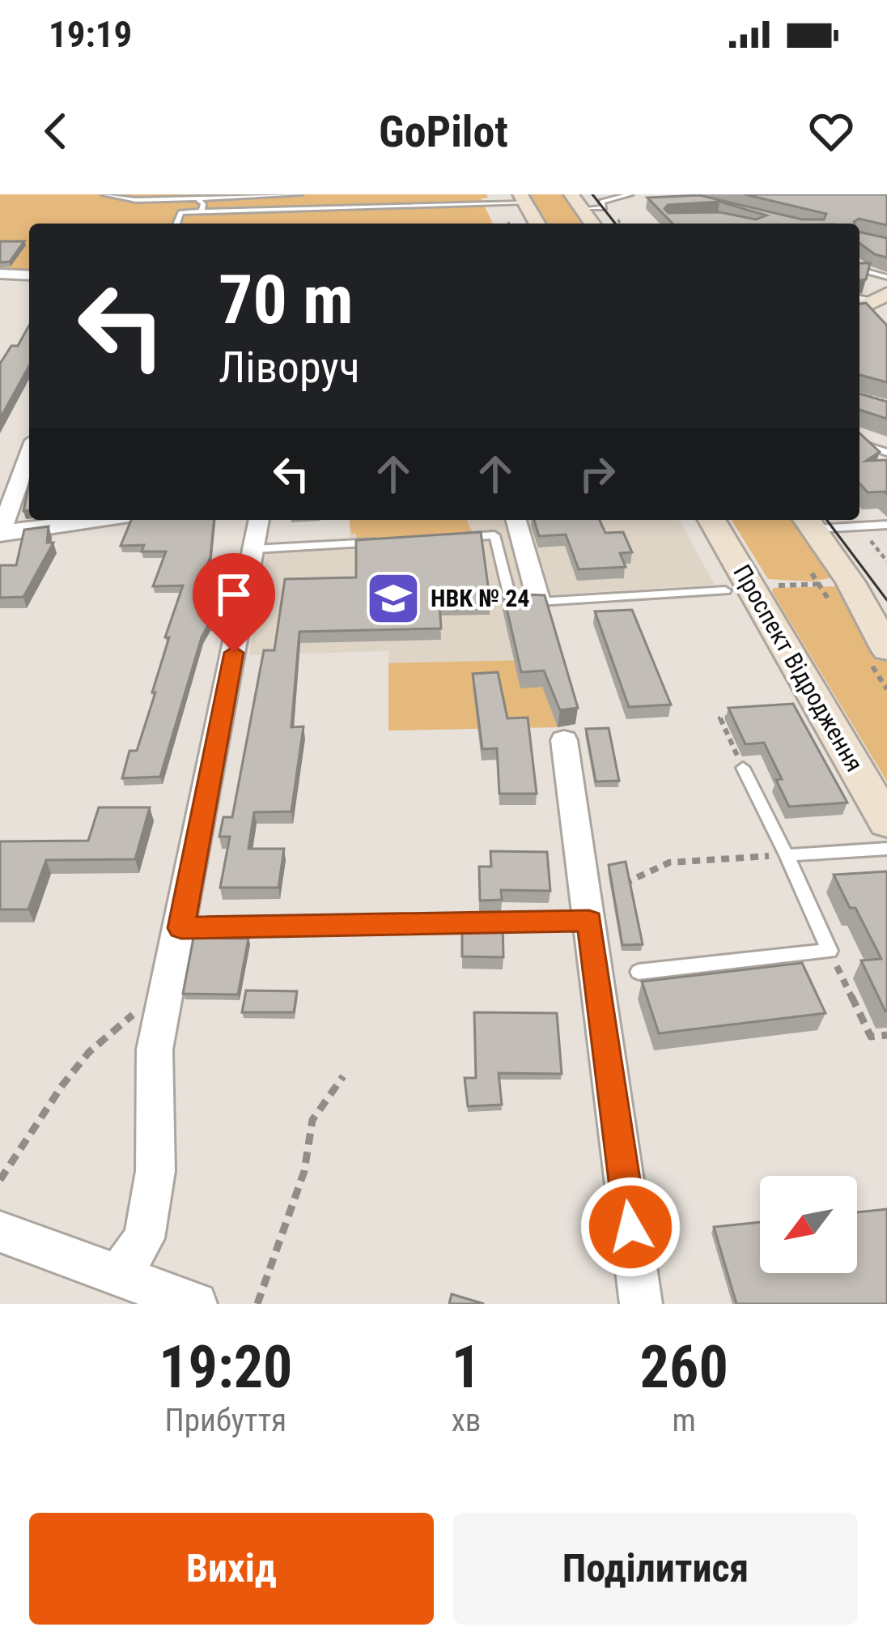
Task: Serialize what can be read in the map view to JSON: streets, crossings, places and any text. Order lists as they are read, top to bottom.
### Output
{
  "streets": {
    "main road": ["Проспект Відродження"]
  },
  "places": {
    "school or university": ["НВК № 24"]
  },
  "north": "bottom left",
  "page": {
    "status": "19:19",
    "header": "GoPilot",
    "turn": ["70 m", "Ліворуч"],
    "eta": [
      "19:20",
      "Прибуття",
      "1",
      "хв",
      "260",
      "m"
    ],
    "buttons": ["Вихід", "Поділитися"]
  }
}
